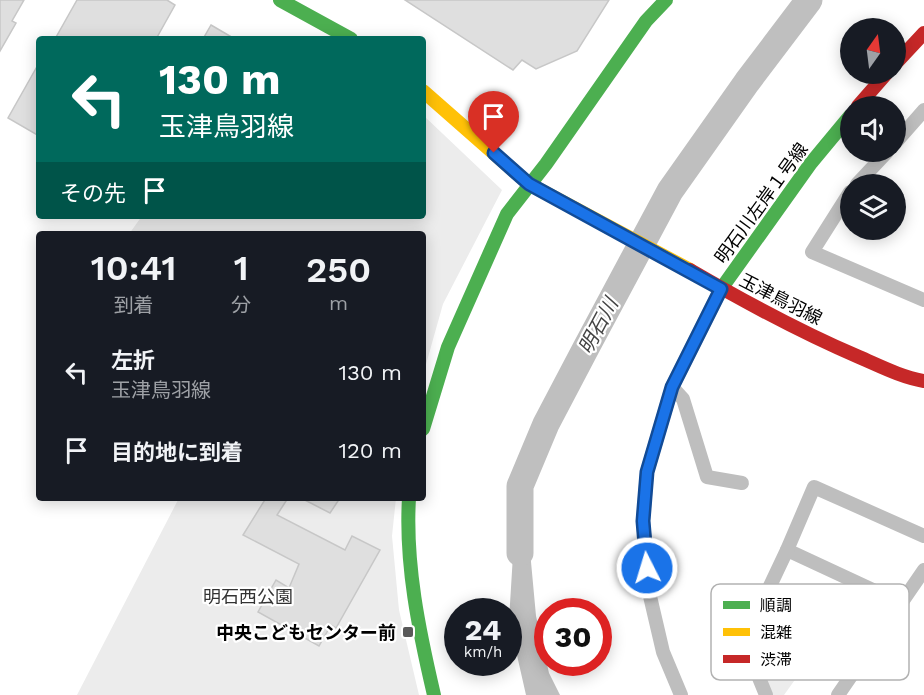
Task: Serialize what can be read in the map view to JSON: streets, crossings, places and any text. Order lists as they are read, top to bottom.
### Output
{
  "streets": {
    "street": ["明石川左岸１号線", "玉津鳥羽線"]
  },
  "crossings": [
    ["明石川左岸１号線", "玉津鳥羽線"]
  ],
  "water": ["明石川"],
  "parks": ["明石西公園"],
  "places": {
    "transit": ["中央こどもセンター前"]
  },
  "legend": ["順調", "混雑", "渋滞"],
  "north": "top",
  "page": {
    "turn": ["130 m", "玉津鳥羽線"],
    "then": "その先",
    "eta": [
      "10:41",
      "到着",
      "1",
      "分",
      "250",
      "m"
    ],
    "list": [
      {
        "name": "左折",
        "note": "玉津鳥羽線",
        "value": "130 m"
      },
      {
        "name": "目的地に到着",
        "value": "120 m"
      }
    ],
    "speed": "24 km/h",
    "limit": "30"
  }
}
